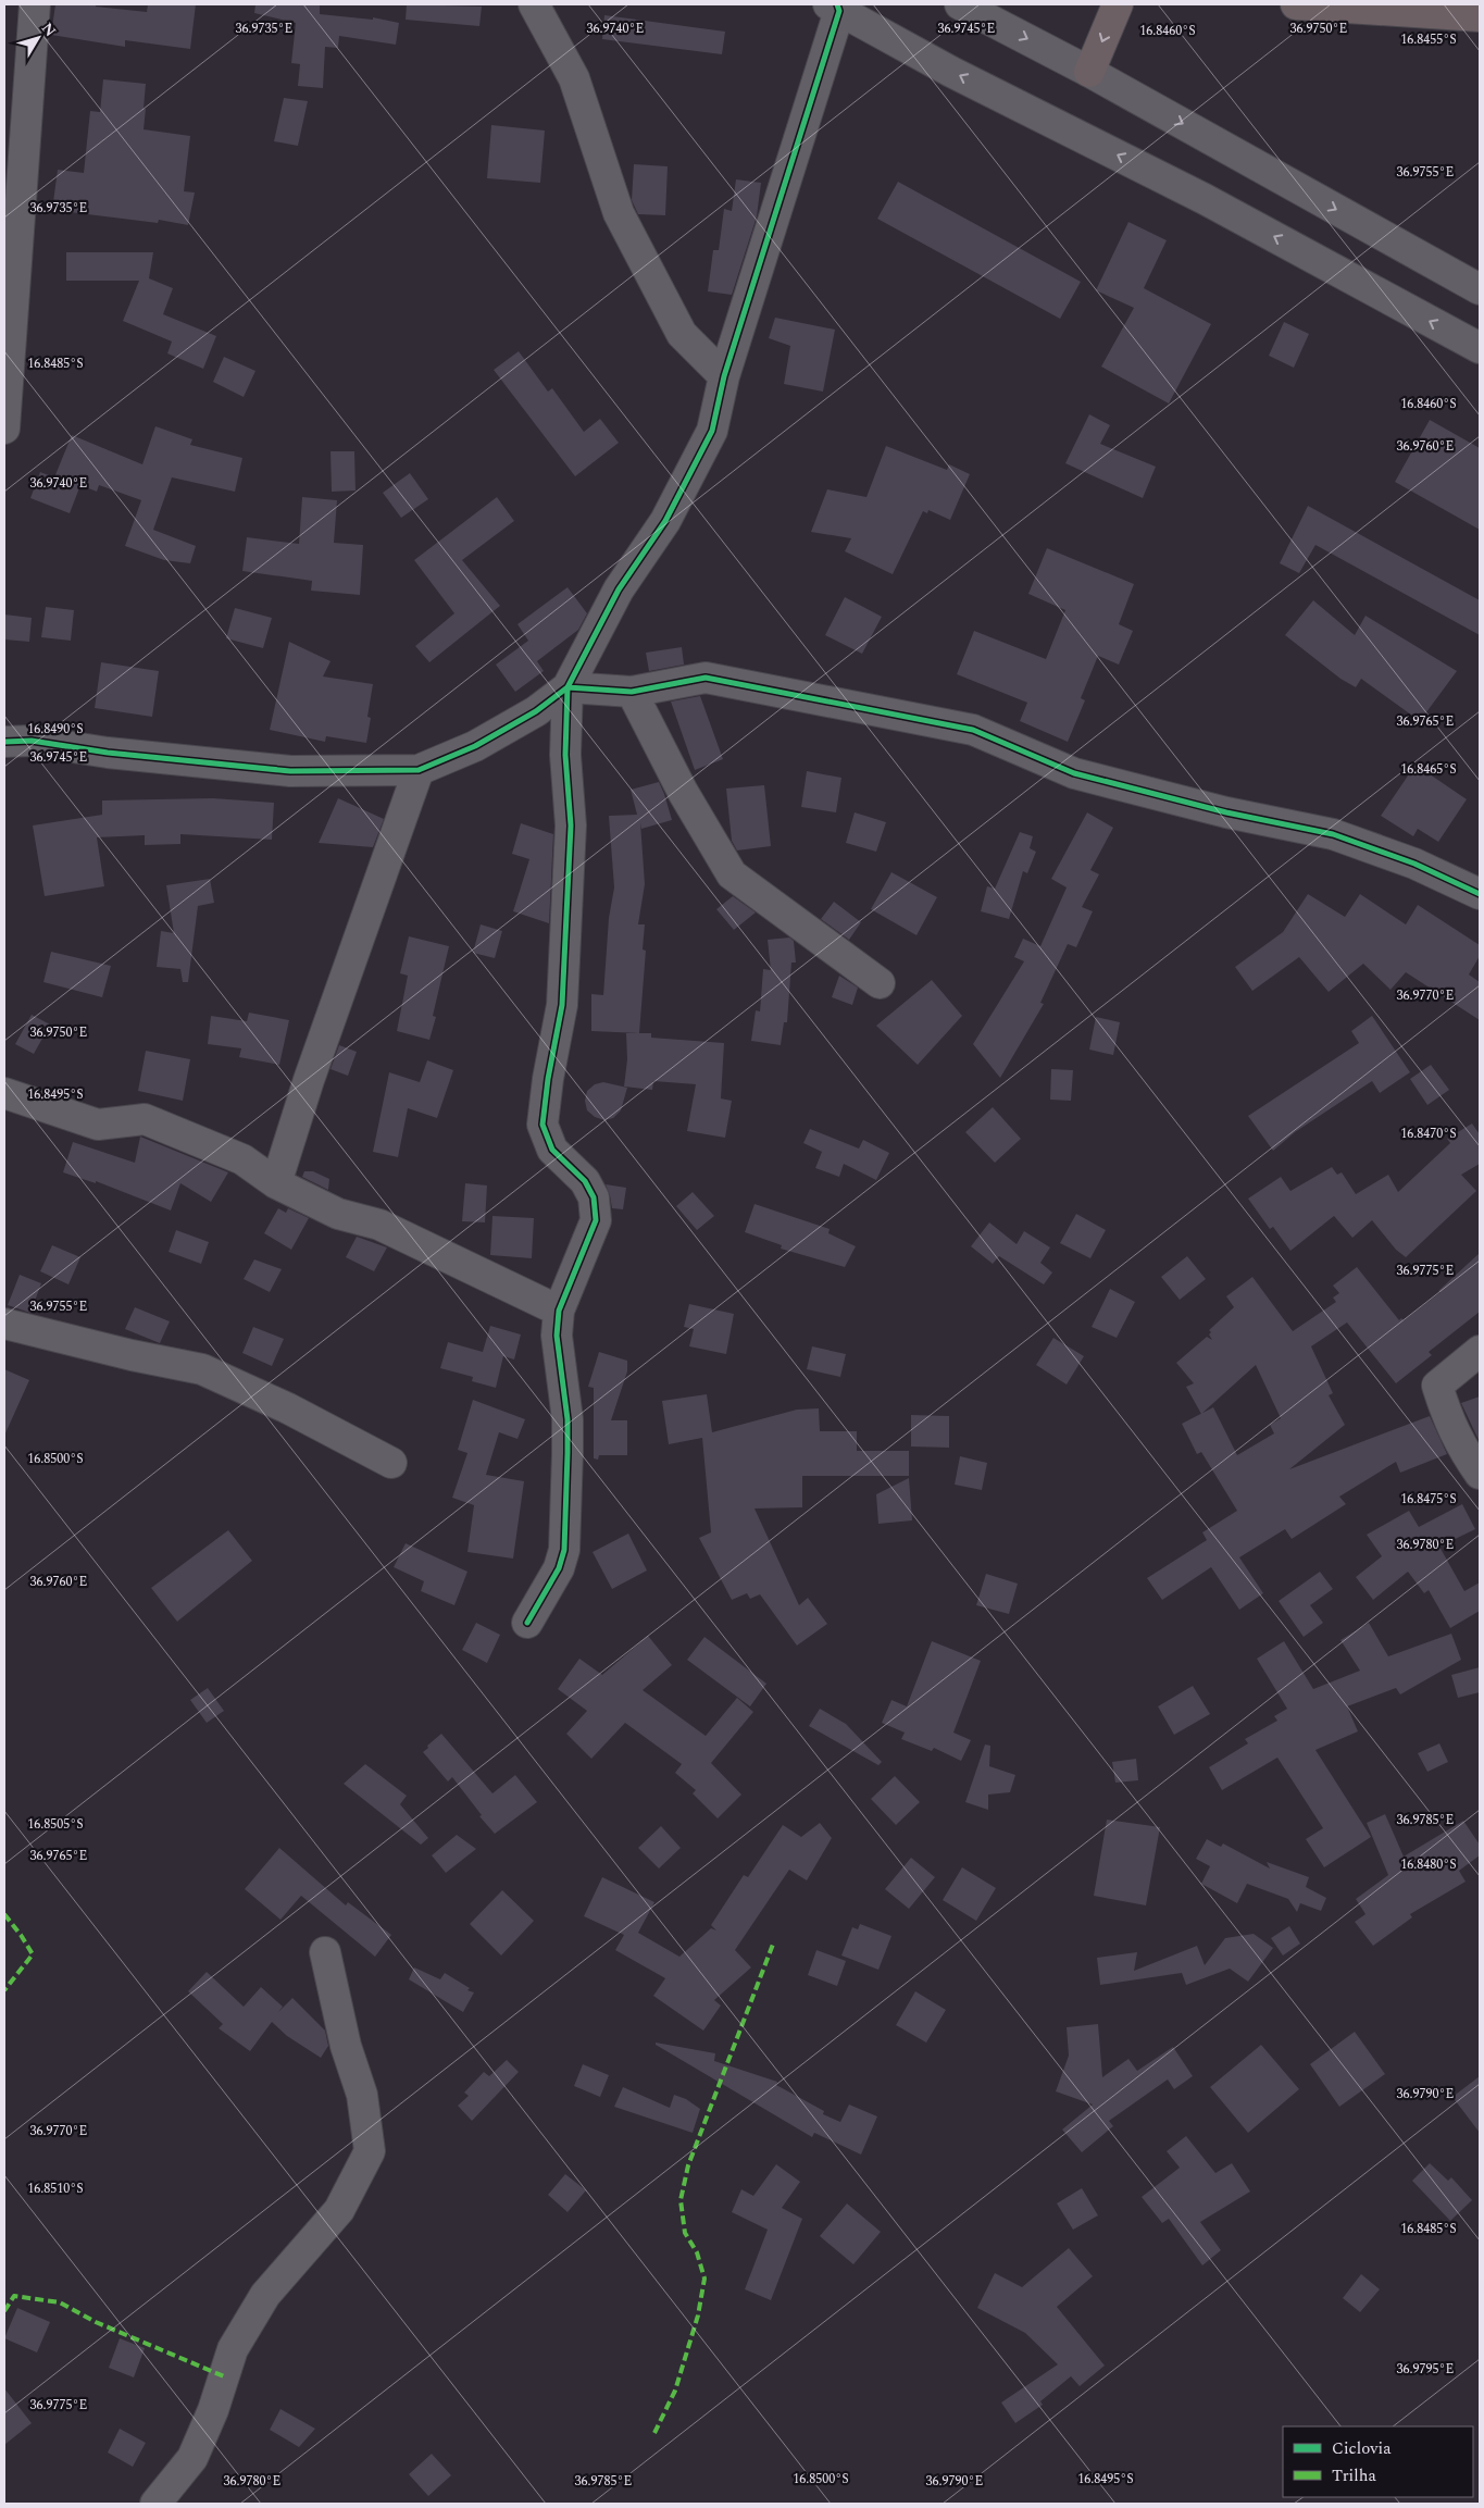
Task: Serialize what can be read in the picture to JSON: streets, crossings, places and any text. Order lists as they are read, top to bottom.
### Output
{
  "legend": ["Ciclovia", "Trilha"],
  "north": "top right",
  "coordinates": [
    "36.9735°E",
    "36.9740°E",
    "36.9745°E",
    "36.9750°E",
    "16.8460°S",
    "16.8455°S",
    "36.9755°E",
    "16.8485°S",
    "36.9760°E",
    "36.9765°E",
    "16.8490°S",
    "16.8465°S",
    "36.9770°E",
    "16.8495°S",
    "16.8470°S",
    "36.9775°E",
    "16.8500°S",
    "16.8475°S",
    "36.9780°E",
    "36.9785°E",
    "16.8505°S",
    "16.8480°S",
    "36.9790°E",
    "16.8510°S",
    "36.9795°E"
  ]
}
